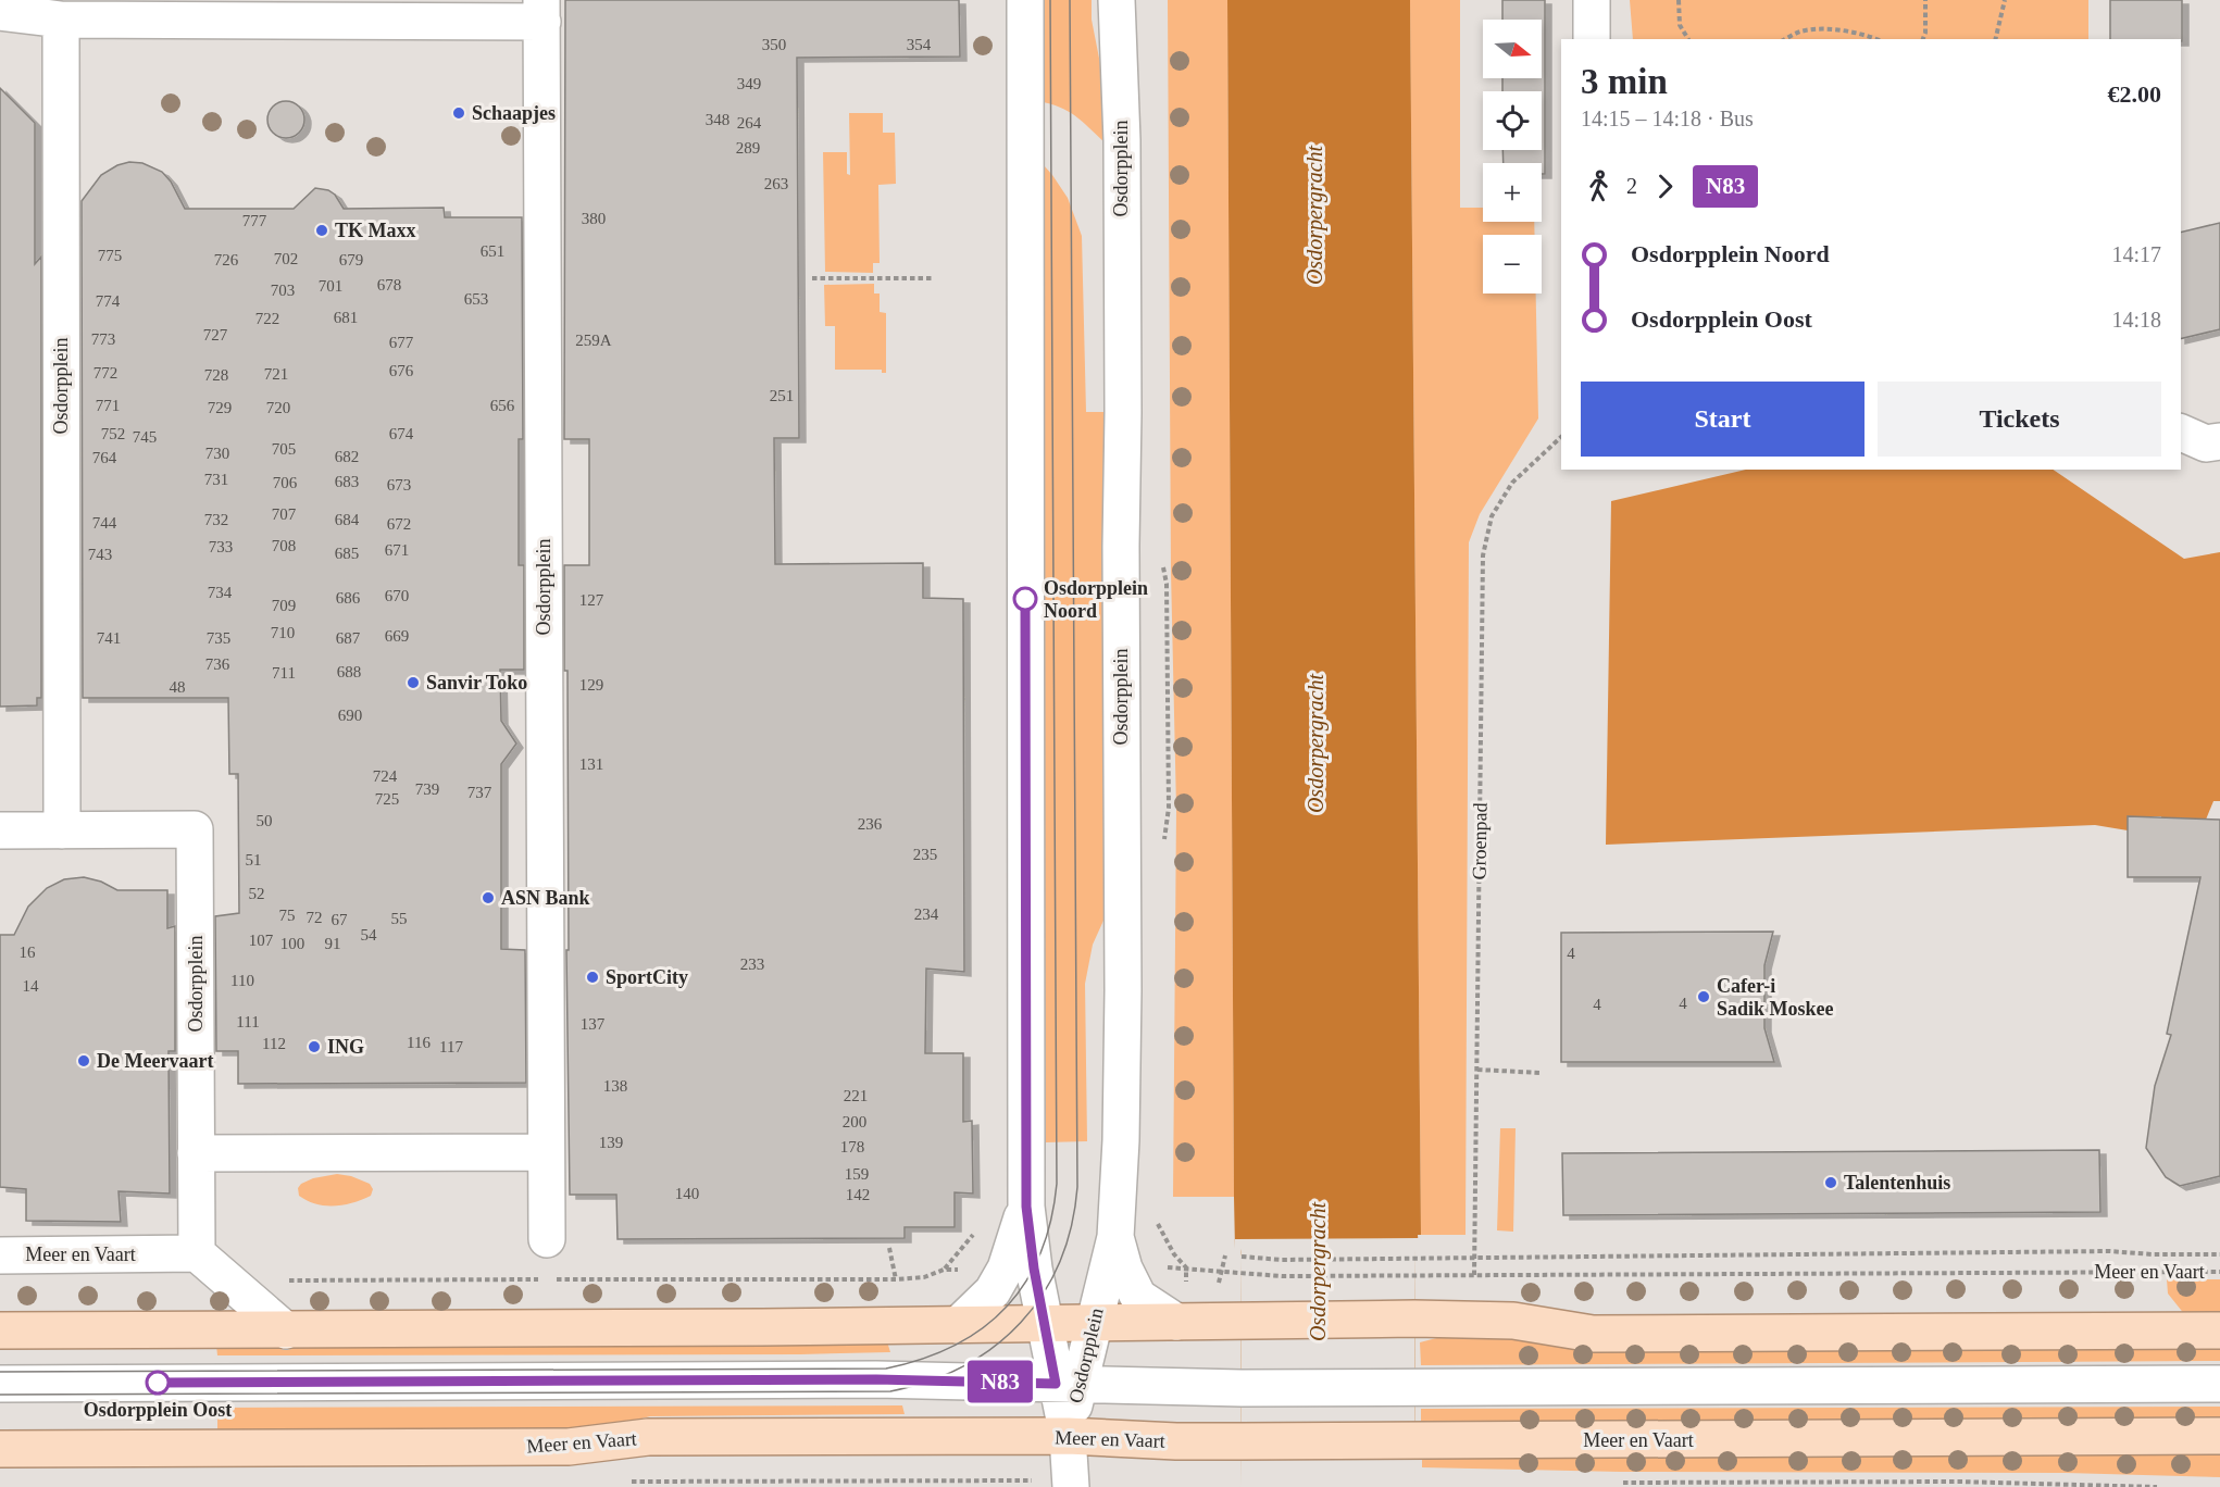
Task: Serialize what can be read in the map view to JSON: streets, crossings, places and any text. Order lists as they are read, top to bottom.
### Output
{
  "streets": {
    "main road": ["Meer en Vaart"],
    "street": ["Osdorpplein"],
    "path": ["Groenpad"]
  },
  "crossings": [
    ["Osdorpplein", "Meer en Vaart"],
    ["Groenpad", "Meer en Vaart"]
  ],
  "water": ["Osdorpergracht"],
  "places": [
    "Schaapjes",
    "TK Maxx",
    "Osdorpplein Noord",
    "Sanvir Toko",
    "ASN Bank",
    "SportCity",
    "Cafer-i Sadik Moskee",
    "ING",
    "De Meervaart",
    "Talentenhuis",
    "Osdorpplein Oost"
  ],
  "lines": ["bus line N83"],
  "house_numbers": [
    "350",
    "354",
    "349",
    "348",
    "264",
    "289",
    "263",
    "380",
    "777",
    "651",
    "775",
    "702",
    "726",
    "679",
    "678",
    "701",
    "703",
    "653",
    "774",
    "681",
    "722",
    "727",
    "773",
    "259A",
    "677",
    "676",
    "772",
    "721",
    "728",
    "251",
    "771",
    "656",
    "729",
    "720",
    "752",
    "674",
    "745",
    "705",
    "730",
    "682",
    "764",
    "731",
    "683",
    "706",
    "673",
    "707",
    "732",
    "684",
    "744",
    "672",
    "708",
    "733",
    "671",
    "685",
    "743",
    "734",
    "670",
    "686",
    "127",
    "709",
    "710",
    "669",
    "741",
    "735",
    "687",
    "736",
    "688",
    "711",
    "129",
    "48",
    "690",
    "131",
    "724",
    "739",
    "737",
    "725",
    "50",
    "236",
    "235",
    "51",
    "52",
    "234",
    "75",
    "72",
    "55",
    "67",
    "54",
    "107",
    "100",
    "91",
    "16",
    "4",
    "233",
    "110",
    "14",
    "4",
    "4",
    "111",
    "137",
    "116",
    "112",
    "117",
    "138",
    "221",
    "200",
    "139",
    "178",
    "159",
    "140",
    "142"
  ],
  "north": "right",
  "page": {
    "on_map": "N83",
    "map_buttons": ["+", "−"],
    "heading": ["3 min", "14:15 – 14:18 · Bus", "€2.00"],
    "legs": ["2", "N83"],
    "list": [
      {
        "name": "Osdorpplein Noord",
        "value": "14:17"
      },
      {
        "name": "Osdorpplein Oost",
        "value": "14:18"
      }
    ],
    "buttons": ["Start", "Tickets"]
  }
}
